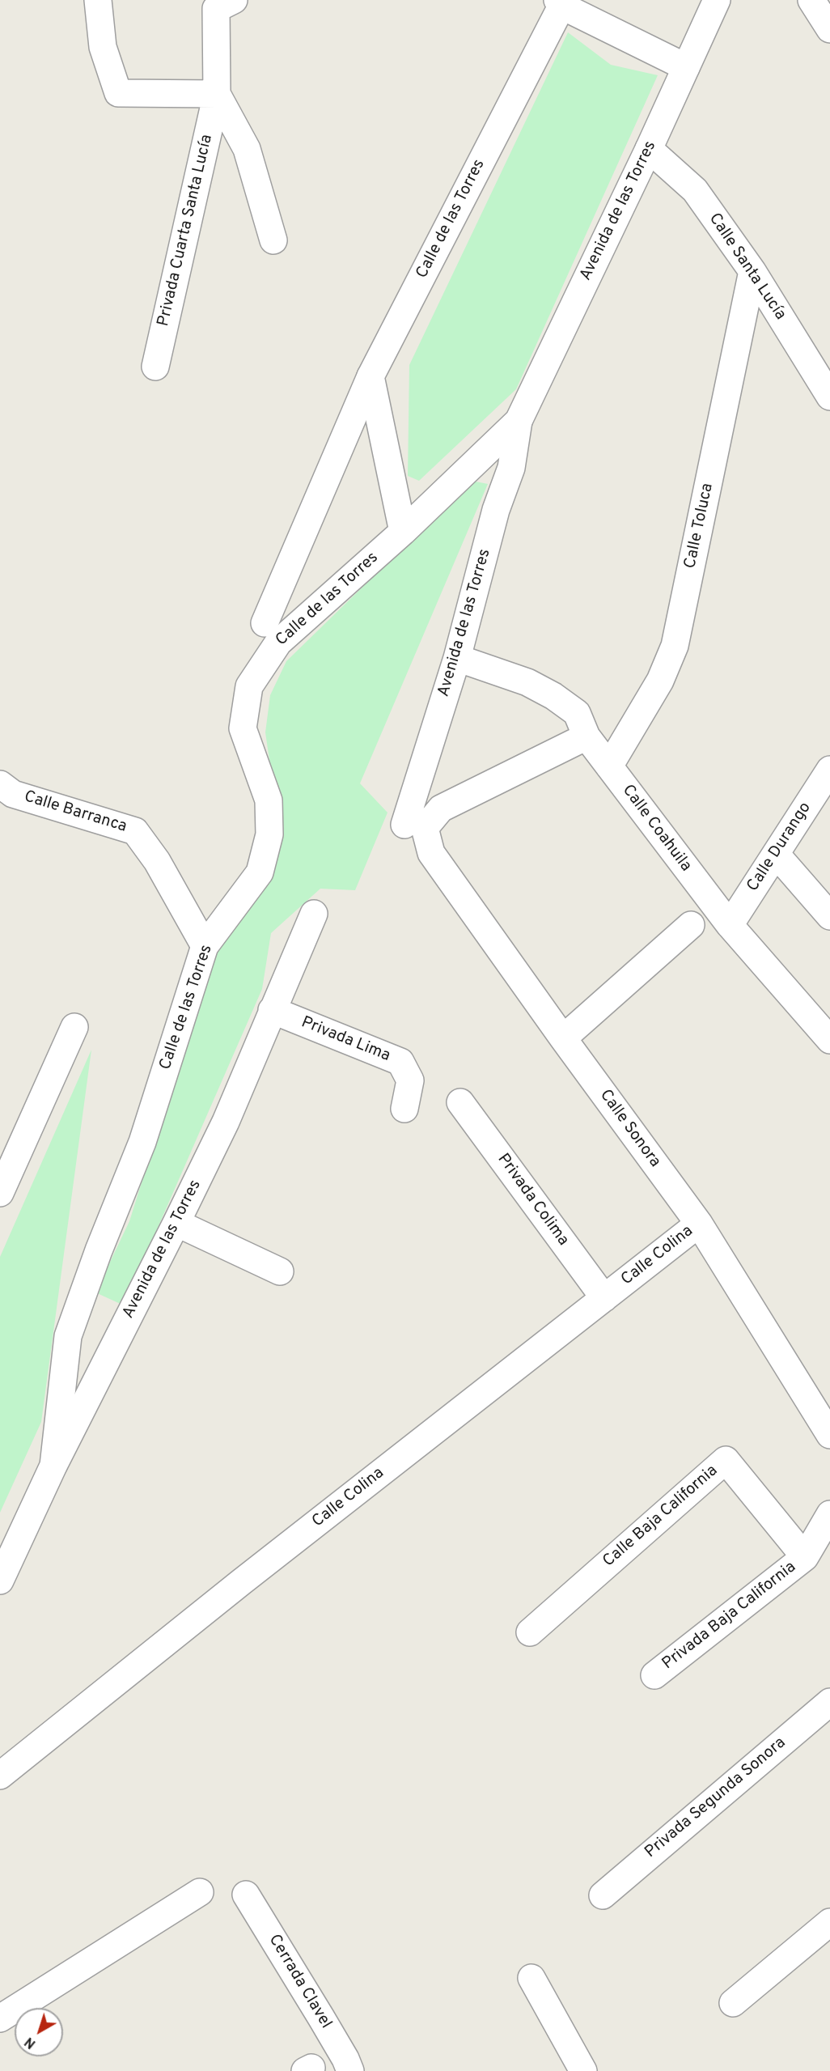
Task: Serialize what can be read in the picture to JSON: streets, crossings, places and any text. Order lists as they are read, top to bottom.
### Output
{
  "streets": {
    "street": [
      "Avenida de las Torres",
      "Calle de las Torres",
      "Privada Cuarta Santa Lucía",
      "Calle Santa Lucía",
      "Calle Toluca",
      "Calle Barranca",
      "Calle Coahuila",
      "Calle Durango",
      "Privada Lima",
      "Calle Sonora",
      "Privada Colima",
      "Calle Colina",
      "Calle Baja California",
      "Privada Baja California",
      "Privada Segunda Sonora",
      "Cerrada Clavel"
    ]
  },
  "crossings": [
    ["Avenida de las Torres", "Calle de las Torres"],
    ["Avenida de las Torres", "Calle Santa Lucía"],
    ["Avenida de las Torres", "Calle Coahuila"],
    ["Avenida de las Torres", "Privada Lima"],
    ["Avenida de las Torres", "Calle Sonora"],
    ["Calle de las Torres", "Calle Barranca"],
    ["Calle Santa Lucía", "Calle Toluca"],
    ["Calle Toluca", "Calle Coahuila"],
    ["Calle Coahuila", "Calle Durango"],
    ["Calle Sonora", "Calle Colina"],
    ["Privada Colima", "Calle Colina"],
    ["Calle Baja California", "Privada Baja California"]
  ],
  "north": "bottom left"
}
